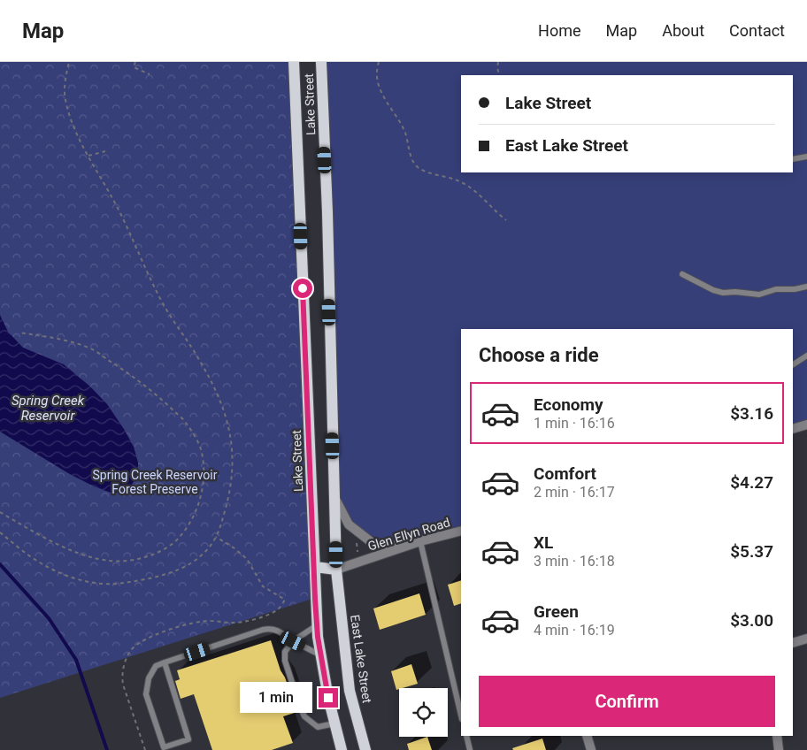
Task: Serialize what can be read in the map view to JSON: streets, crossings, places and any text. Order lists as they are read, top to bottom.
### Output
{
  "streets": {
    "main road": ["Lake Street", "East Lake Street"],
    "street": ["Glen Ellyn Road"]
  },
  "crossings": [
    ["Lake Street", "Glen Ellyn Road"],
    ["Lake Street", "East Lake Street"],
    ["Glen Ellyn Road", "East Lake Street"]
  ],
  "water": ["Spring Creek Reservoir"],
  "parks": ["Spring Creek Reservoir Forest Preserve"],
  "page": {
    "header": "Map",
    "nav": [
      "Home",
      "Map",
      "About",
      "Contact"
    ],
    "banner": ["Lake Street", "East Lake Street"],
    "heading": "Choose a ride",
    "list": [
      {
        "name": "Economy",
        "note": "1 min · 16:16",
        "value": "$3.16"
      },
      {
        "name": "Comfort",
        "note": "2 min · 16:17",
        "value": "$4.27"
      },
      {
        "name": "XL",
        "note": "3 min · 16:18",
        "value": "$5.37"
      },
      {
        "name": "Green",
        "note": "4 min · 16:19",
        "value": "$3.00"
      }
    ],
    "buttons": "Confirm",
    "bubble": "1 min"
  }
}
